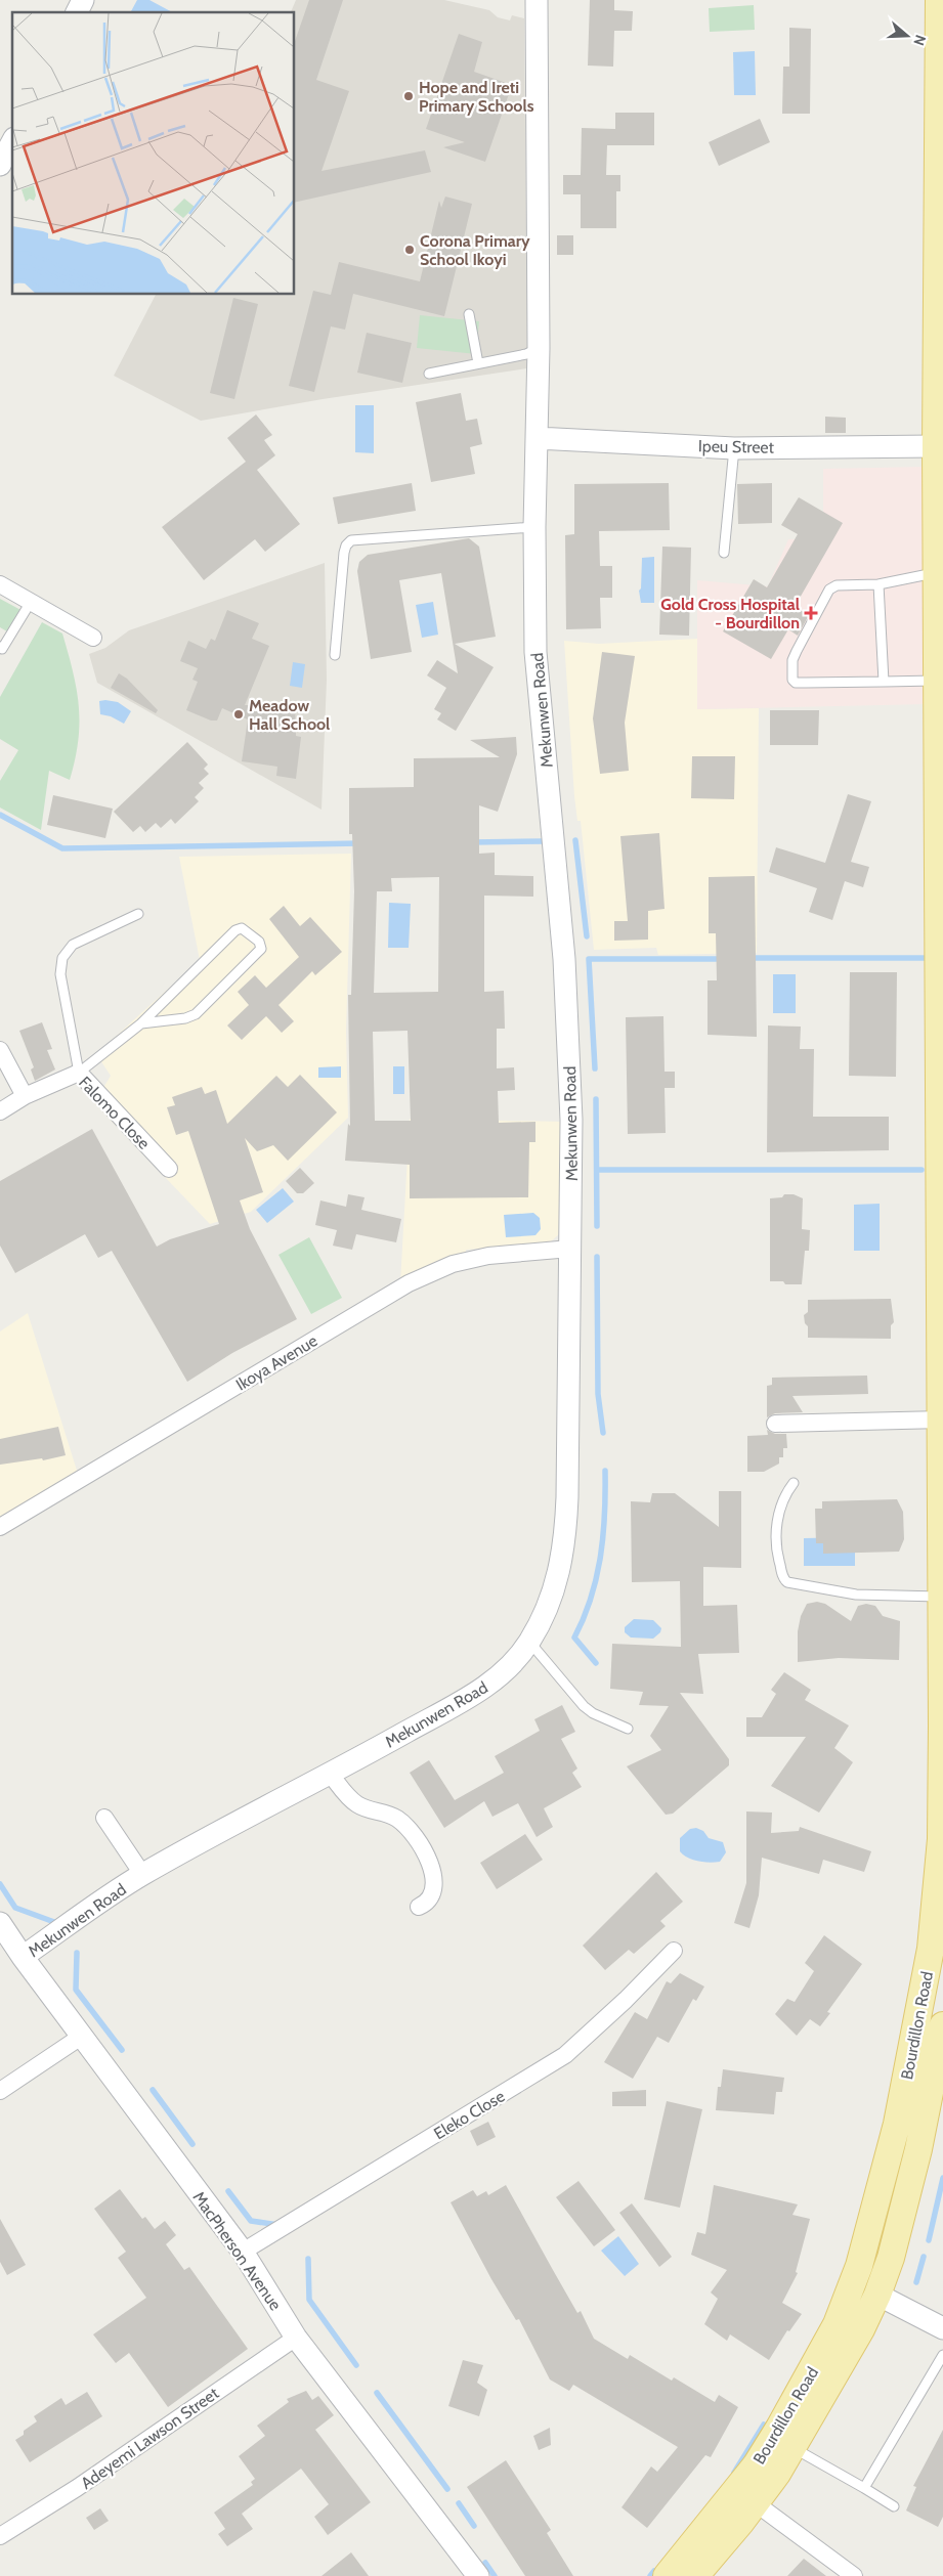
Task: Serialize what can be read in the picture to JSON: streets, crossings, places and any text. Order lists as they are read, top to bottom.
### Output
{
  "streets": {
    "main road": ["Bourdillon Road"],
    "street": [
      "Ipeu Street",
      "Mekunwen Road",
      "Falomo Close",
      "Ikoya Avenue",
      "Eleko Close",
      "MacPherson Avenue",
      "Adeyemi Lawson Street"
    ]
  },
  "crossings": [
    ["Ipeu Street", "Mekunwen Road"],
    ["Ipeu Street", "Bourdillon Road"],
    ["Mekunwen Road", "Ikoya Avenue"],
    ["Mekunwen Road", "MacPherson Avenue"],
    ["Eleko Close", "MacPherson Avenue"],
    ["MacPherson Avenue", "Adeyemi Lawson Street"]
  ],
  "places": {
    "other": ["Hope and Ireti Primary Schools", "Corona Primary School Ikoyi", "Meadow Hall School"],
    "health": ["Gold Cross Hospital - Bourdillon"]
  },
  "north": "right"
}
